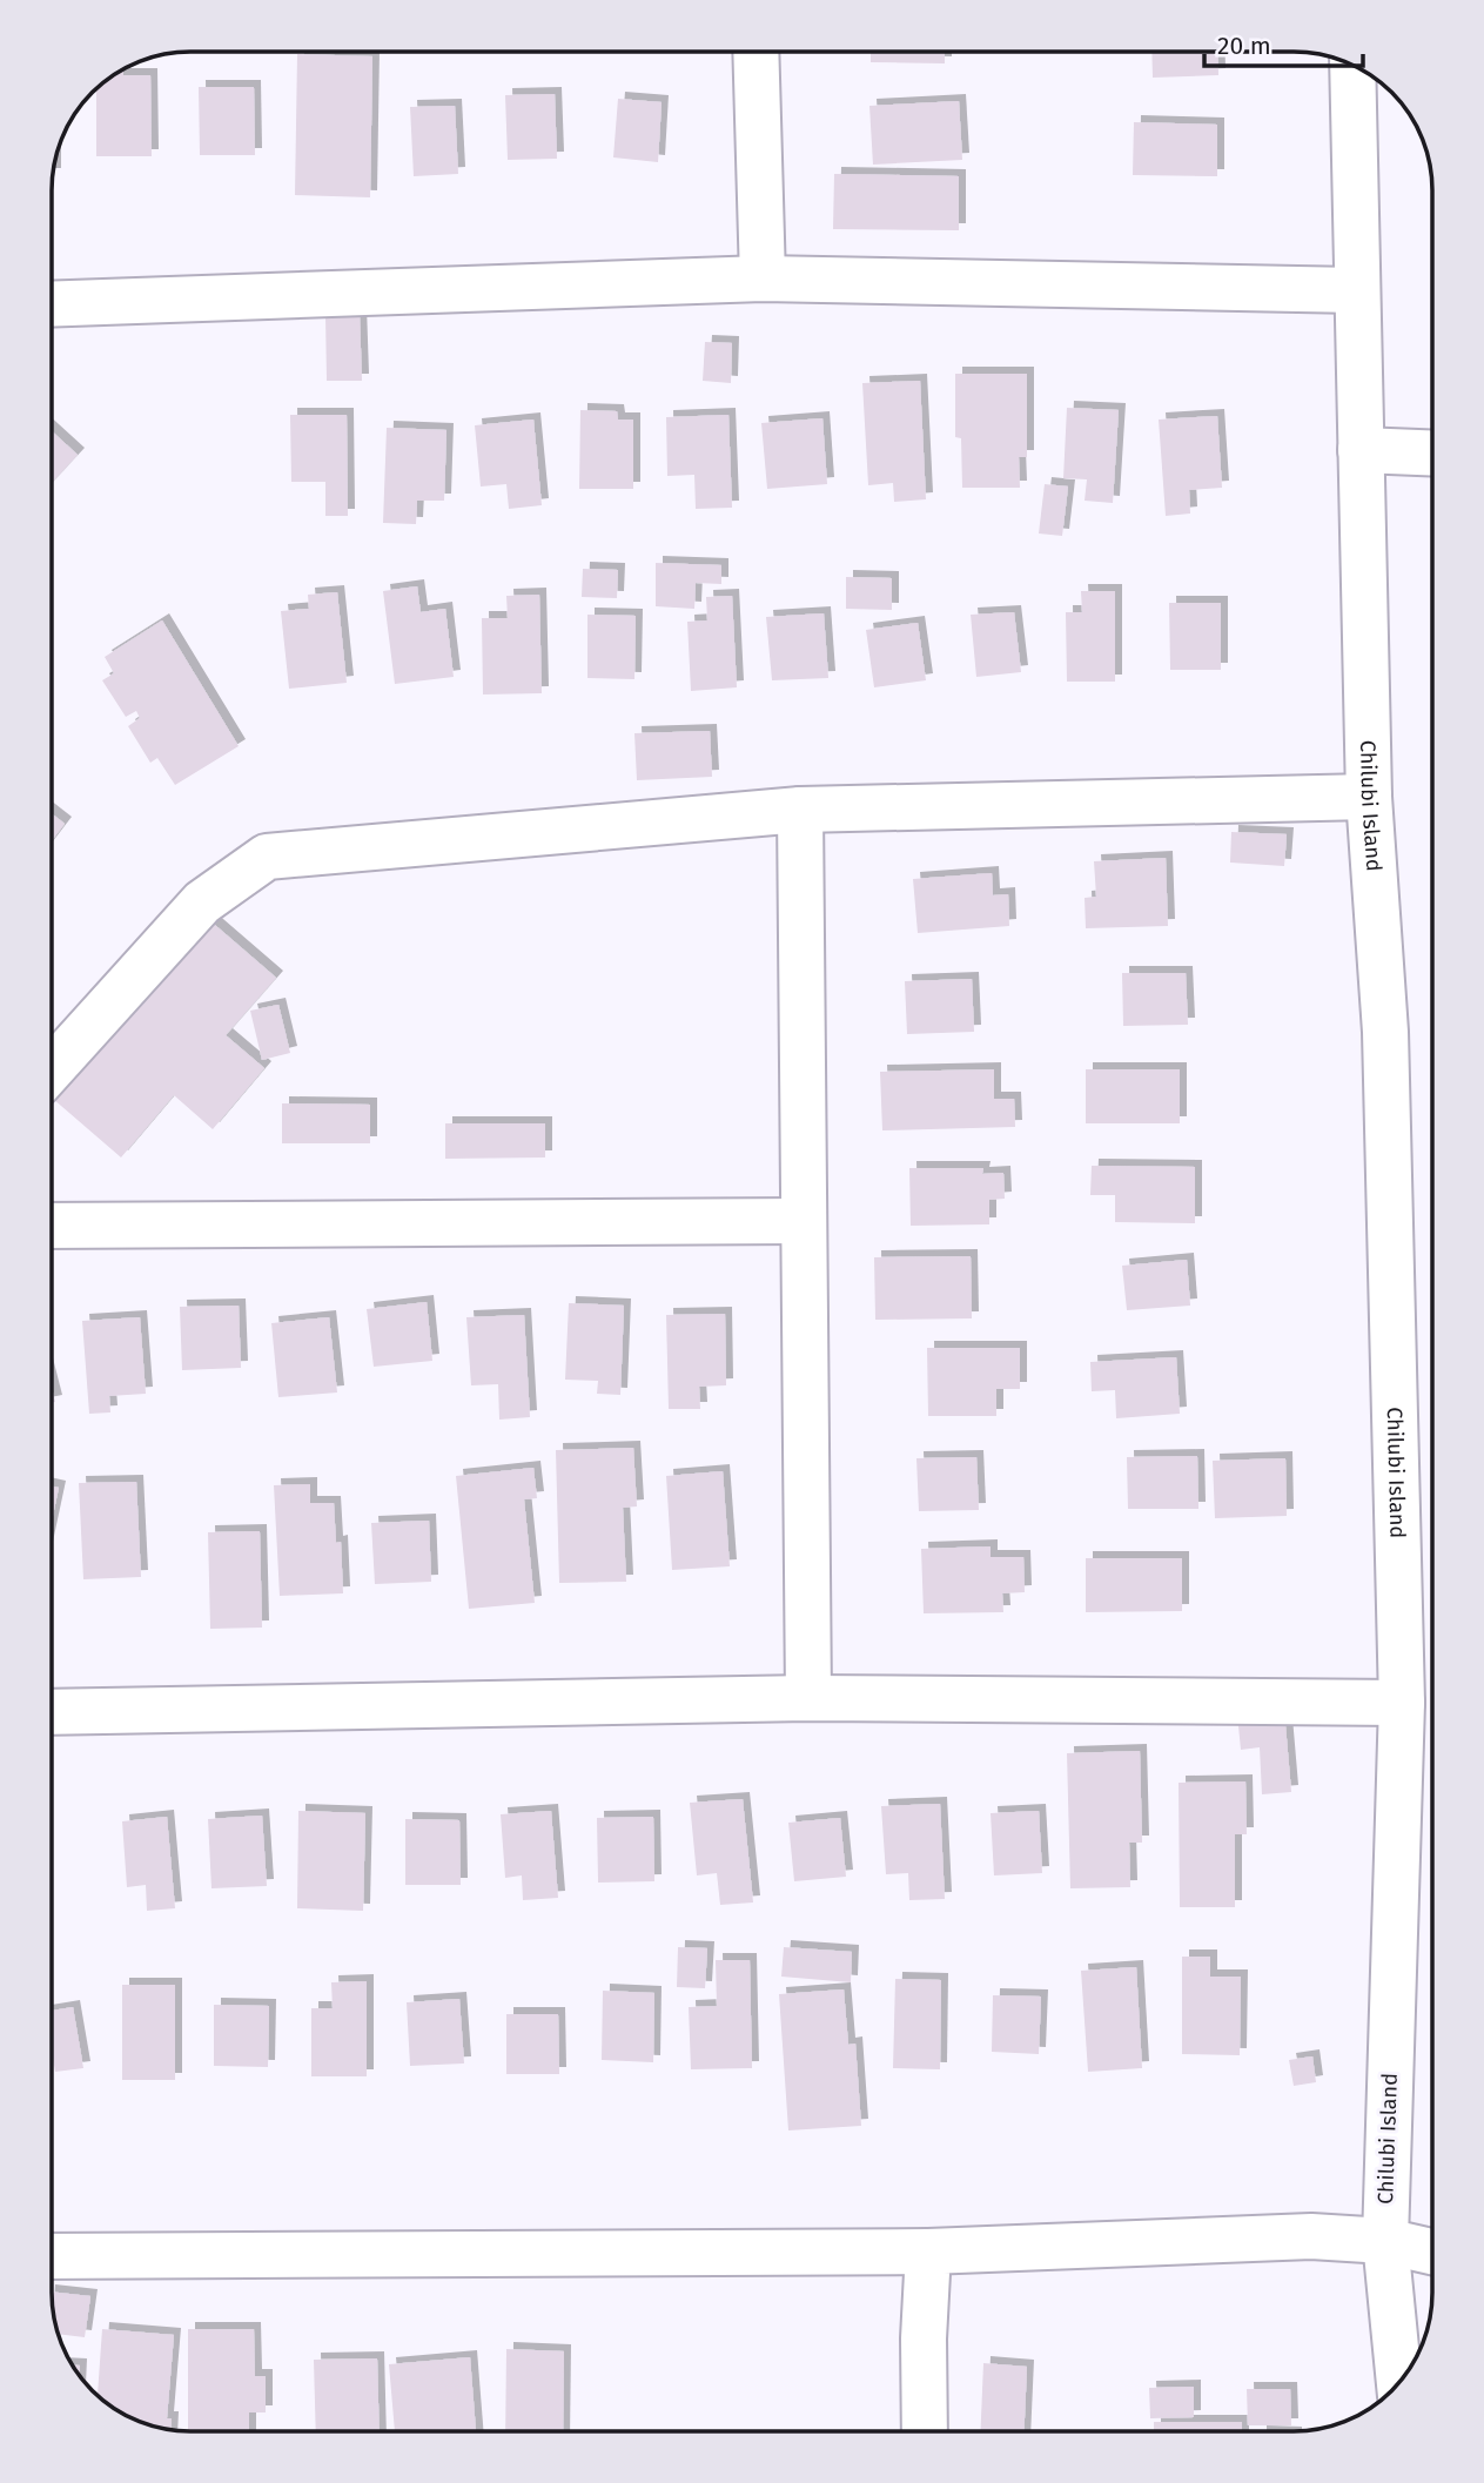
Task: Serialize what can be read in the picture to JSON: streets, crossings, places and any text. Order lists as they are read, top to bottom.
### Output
{
  "streets": {
    "street": ["Chilubi Island"]
  },
  "scale_bar": "20 m"
}
